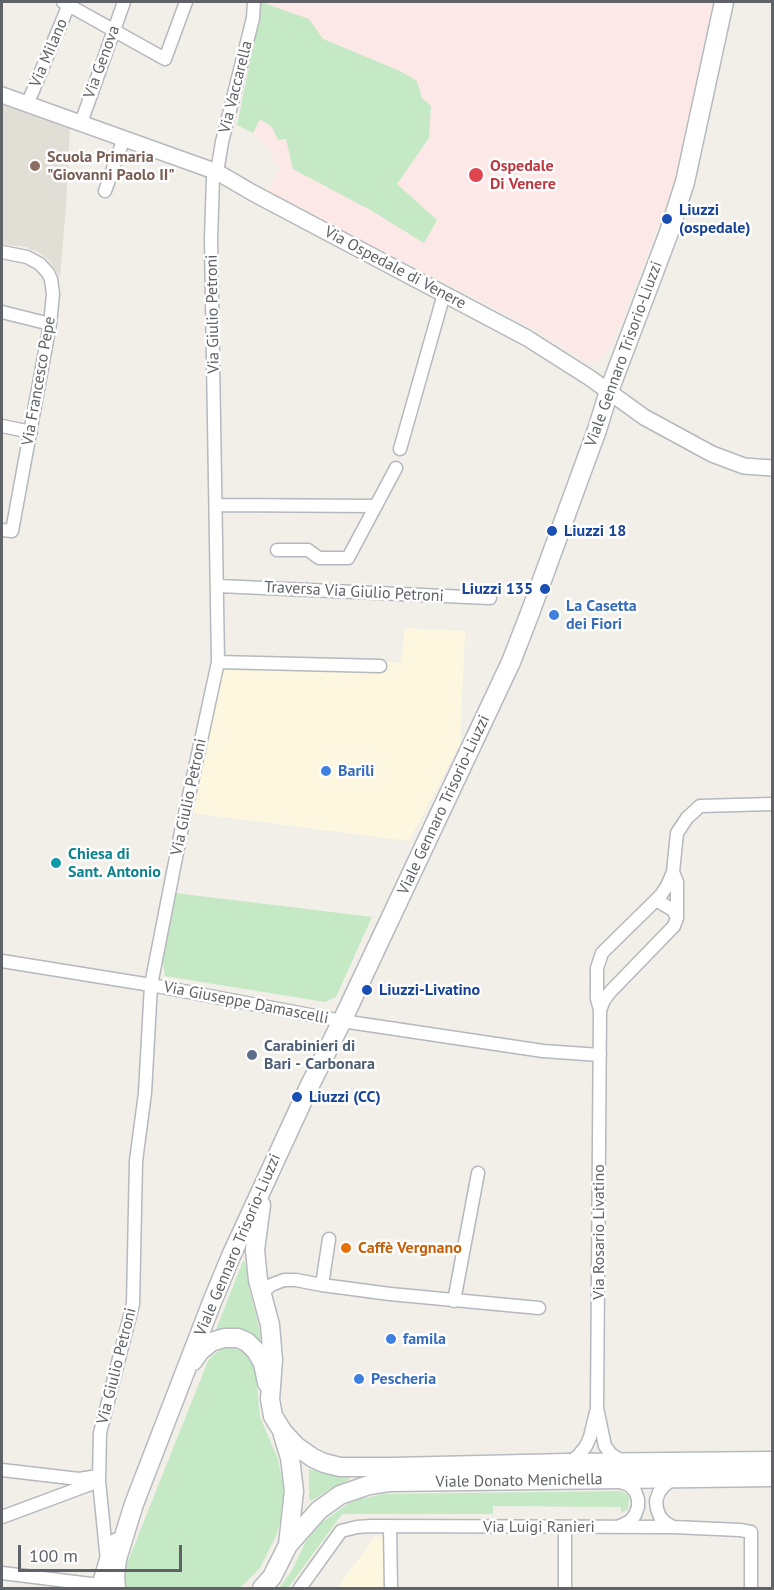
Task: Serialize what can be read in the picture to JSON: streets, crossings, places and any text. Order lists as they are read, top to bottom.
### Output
{
  "streets": {
    "main road": ["Viale Gennaro Trisorio-Liuzzi", "Viale Donato Menichella"],
    "street": [
      "Via Milano",
      "Via Genova",
      "Via Vaccarella",
      "Via Ospedale di Venere",
      "Via Giulio Petroni",
      "Via Francesco Pepe",
      "Traversa Via Giulio Petroni",
      "Via Giuseppe Damascelli",
      "Via Rosario Livatino",
      "Via Luigi Ranieri"
    ]
  },
  "crossings": [
    ["Via Milano", "Via Ospedale di Venere"],
    ["Via Genova", "Via Ospedale di Venere"],
    ["Via Vaccarella", "Via Ospedale di Venere"],
    ["Via Vaccarella", "Via Giulio Petroni"],
    ["Via Ospedale di Venere", "Via Giulio Petroni"],
    ["Via Ospedale di Venere", "Viale Gennaro Trisorio-Liuzzi"],
    ["Via Giulio Petroni", "Viale Gennaro Trisorio-Liuzzi"],
    ["Via Giulio Petroni", "Traversa Via Giulio Petroni"],
    ["Via Giulio Petroni", "Via Giuseppe Damascelli"],
    ["Viale Gennaro Trisorio-Liuzzi", "Via Giuseppe Damascelli"],
    ["Viale Gennaro Trisorio-Liuzzi", "Viale Donato Menichella"]
  ],
  "places": [
    "Scuola Primaria \"Giovanni Paolo II\"",
    "Ospedale Di Venere",
    "Liuzzi (ospedale)",
    "Liuzzi 18",
    "Liuzzi 135",
    "La Casetta dei Fiori",
    "Barili",
    "Chiesa di Sant. Antonio",
    "Liuzzi-Livatino",
    "Carabinieri di Bari - Carbonara",
    "Liuzzi (CC)",
    "Caffè Vergnano",
    "famila",
    "Pescheria"
  ],
  "scale_bar": "100 m"
}
